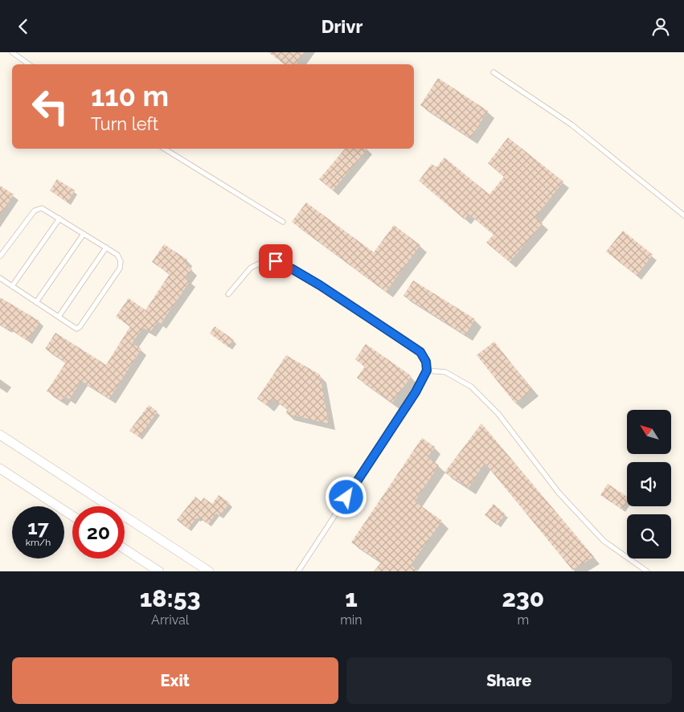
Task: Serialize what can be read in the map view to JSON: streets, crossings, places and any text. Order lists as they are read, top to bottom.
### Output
{
  "north": "top left",
  "page": {
    "header": "Drivr",
    "turn": ["110 m", "Turn left"],
    "speed": "17 km/h",
    "limit": "20",
    "eta": [
      "18:53",
      "Arrival",
      "1",
      "min",
      "230",
      "m"
    ],
    "buttons": ["Exit", "Share"]
  }
}
